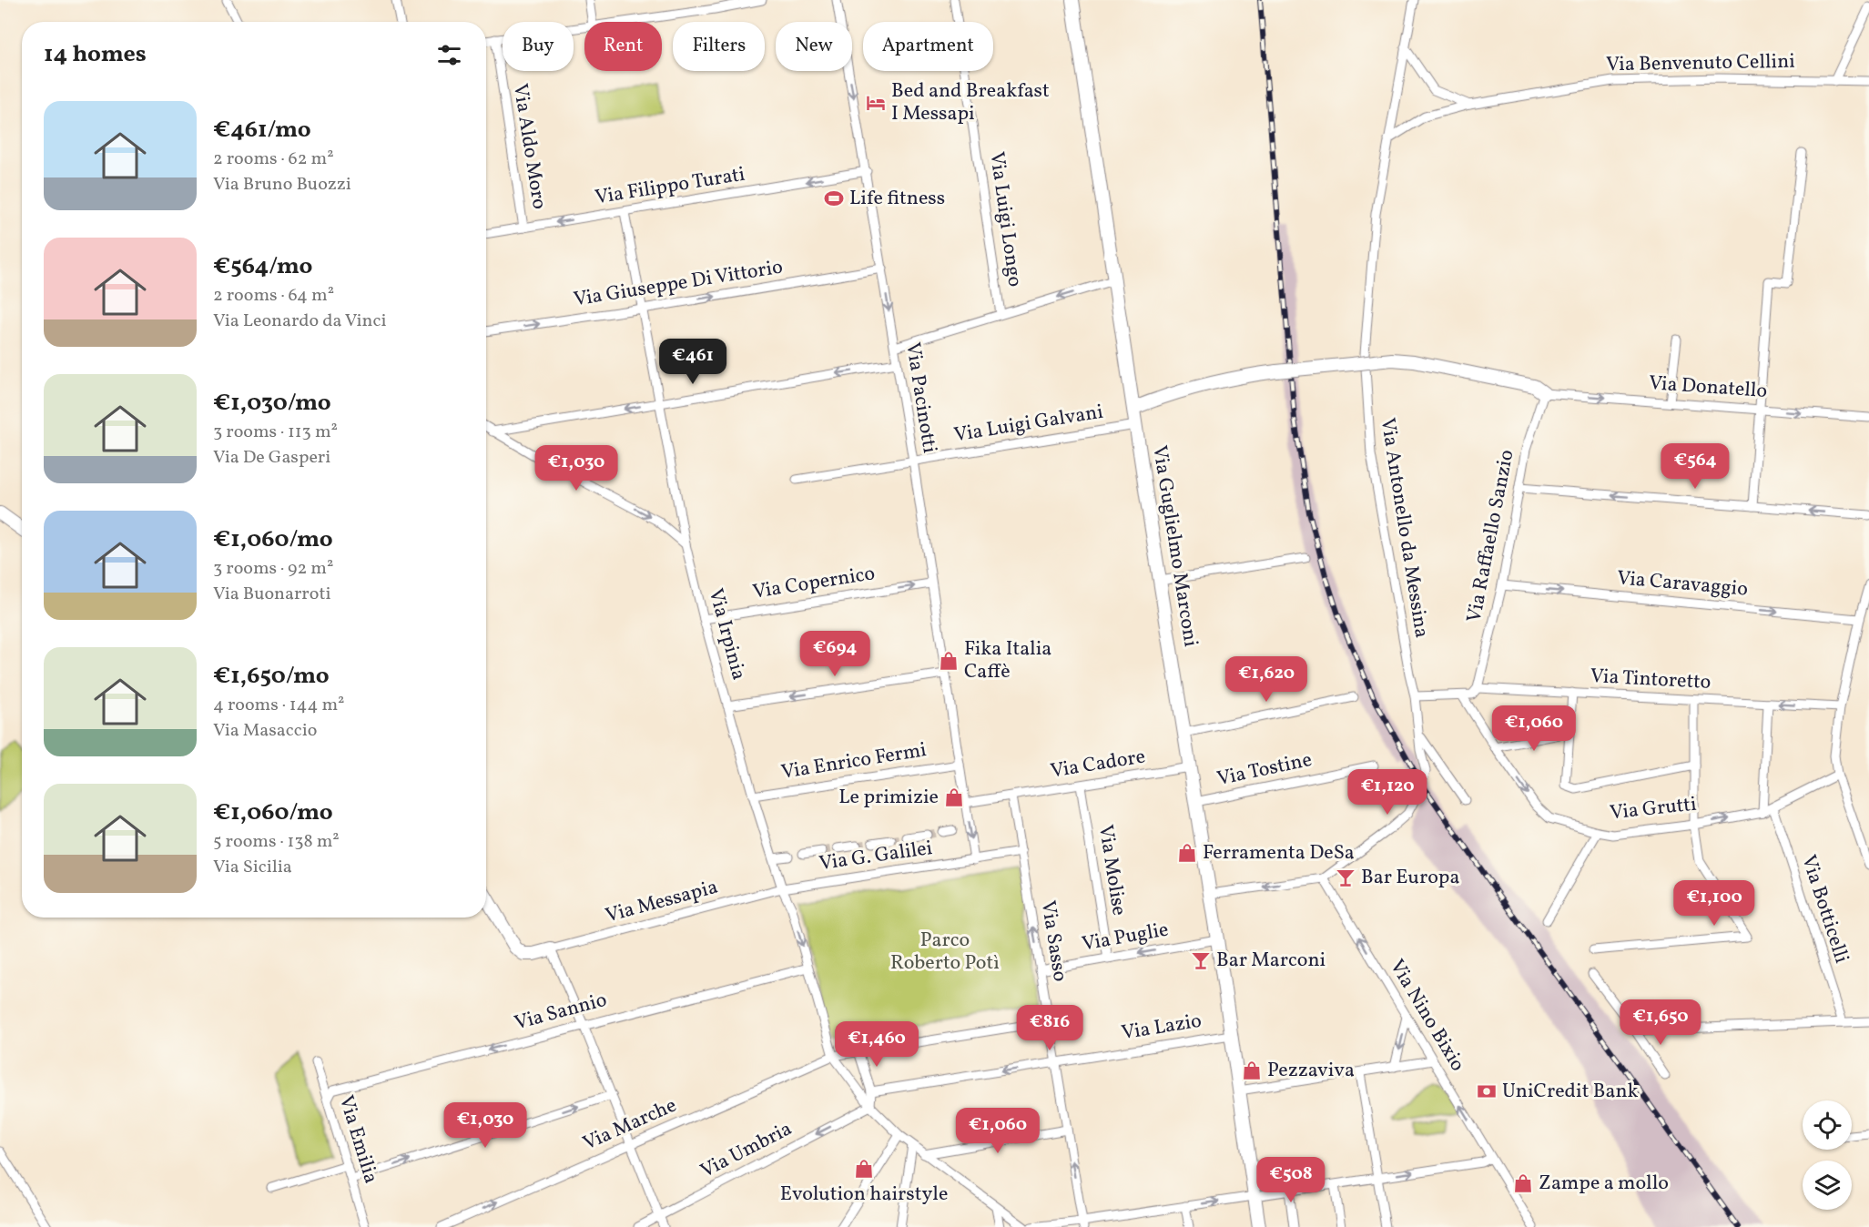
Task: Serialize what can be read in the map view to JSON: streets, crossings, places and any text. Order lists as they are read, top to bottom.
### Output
{
  "streets": {
    "main road": ["Via Guglielmo Marconi"],
    "street": [
      "Via Benvenuto Cellini",
      "Via Aldo Moro",
      "Via Filippo Turati",
      "Via Luigi Longo",
      "Via Giuseppe Di Vittorio",
      "Via Donatello",
      "Via Pacinotti",
      "Via Luigi Galvani",
      "Via Antonello da Messina",
      "Via Raffaello Sanzio",
      "Via Copernico",
      "Via Caravaggio",
      "Via Irpinia",
      "Via Tintoretto",
      "Via Enrico Fermi",
      "Via Cadore",
      "Via Tostine",
      "Via Grutti",
      "Via G. Galilei",
      "Via Molise",
      "Via Messapia",
      "Via Botticelli",
      "Via Puglie",
      "Via Sasso",
      "Via Sannio",
      "Via Nino Bixio",
      "Via Lazio",
      "Via Marche",
      "Via Emilia",
      "Via Umbria"
    ]
  },
  "crossings": [
    ["Via Benvenuto Cellini", "Via Antonello da Messina"],
    ["Via Aldo Moro", "Via Filippo Turati"],
    ["Via Filippo Turati", "Via Pacinotti"],
    ["Via Filippo Turati", "Via Irpinia"],
    ["Via Giuseppe Di Vittorio", "Via Pacinotti"],
    ["Via Giuseppe Di Vittorio", "Via Irpinia"],
    ["Via Donatello", "Via Raffaello Sanzio"],
    ["Via Pacinotti", "Via Luigi Galvani"],
    ["Via Pacinotti", "Via Copernico"],
    ["Via Pacinotti", "Via Enrico Fermi"],
    ["Via Pacinotti", "Via Cadore"],
    ["Via Pacinotti", "Via G. Galilei"],
    ["Via Luigi Galvani", "Via Guglielmo Marconi"],
    ["Via Antonello da Messina", "Via Nino Bixio"],
    ["Via Raffaello Sanzio", "Via Caravaggio"],
    ["Via Raffaello Sanzio", "Via Tintoretto"],
    ["Via Guglielmo Marconi", "Via Cadore"],
    ["Via Guglielmo Marconi", "Via Tostine"],
    ["Via Guglielmo Marconi", "Via Puglie"],
    ["Via Guglielmo Marconi", "Via Lazio"],
    ["Via Copernico", "Via Irpinia"],
    ["Via Irpinia", "Via Enrico Fermi"],
    ["Via Irpinia", "Via G. Galilei"],
    ["Via Irpinia", "Via Messapia"],
    ["Via Irpinia", "Via Sannio"],
    ["Via Irpinia", "Via Marche"],
    ["Via Tintoretto", "Via Grutti"],
    ["Via Cadore", "Via Molise"],
    ["Via Cadore", "Via Sasso"],
    ["Via Grutti", "Via Botticelli"],
    ["Via G. Galilei", "Via Messapia"],
    ["Via G. Galilei", "Via Sasso"],
    ["Via Molise", "Via Puglie"],
    ["Via Puglie", "Via Sasso"],
    ["Via Sasso", "Via Lazio"],
    ["Via Sasso", "Via Marche"],
    ["Via Sannio", "Via Emilia"]
  ],
  "one_way": [
    "Via Filippo Turati",
    "Via Giuseppe Di Vittorio",
    "Via Donatello",
    "Via Pacinotti",
    "Via Copernico",
    "Via Caravaggio",
    "Via Grutti",
    "Via Puglie",
    "Via Sasso",
    "Via Sannio",
    "Via Nino Bixio",
    "Via Umbria"
  ],
  "parks": ["Parco Roberto Potì"],
  "places": {
    "hotel": ["Bed and Breakfast I Messapi"],
    "sports": ["Life fitness"],
    "shop": [
      "Fika Italia Caffè",
      "Le primizie",
      "Ferramenta DeSa",
      "Pezzaviva",
      "Evolution hairstyle",
      "Zampe a mollo"
    ],
    "bar": ["Bar Europa", "Bar Marconi"],
    "bank": ["UniCredit Bank"]
  },
  "page": {
    "chip": [
      "Buy",
      "Rent",
      "Filters",
      "New",
      "Apartment"
    ],
    "heading": "14 homes",
    "list": [
      {
        "name": "€461/mo",
        "note": "2 rooms · 62 m² · Via Bruno Buozzi"
      },
      {
        "name": "€564/mo",
        "note": "2 rooms · 64 m² · Via Leonardo da Vinci"
      },
      {
        "name": "€1,030/mo",
        "note": "3 rooms · 113 m² · Via De Gasperi"
      },
      {
        "name": "€1,060/mo",
        "note": "3 rooms · 92 m² · Via Buonarroti"
      },
      {
        "name": "€1,650/mo",
        "note": "4 rooms · 144 m² · Via Masaccio"
      },
      {
        "name": "€1,060/mo",
        "note": "5 rooms · 138 m² · Via Sicilia"
      }
    ],
    "price": [
      "€461",
      "€564",
      "€1,030",
      "€694",
      "€1,620",
      "€1,060",
      "€1,120",
      "€1,100",
      "€1,650",
      "€816",
      "€1,460",
      "€1,030",
      "€1,060",
      "€508"
    ]
  }
}
